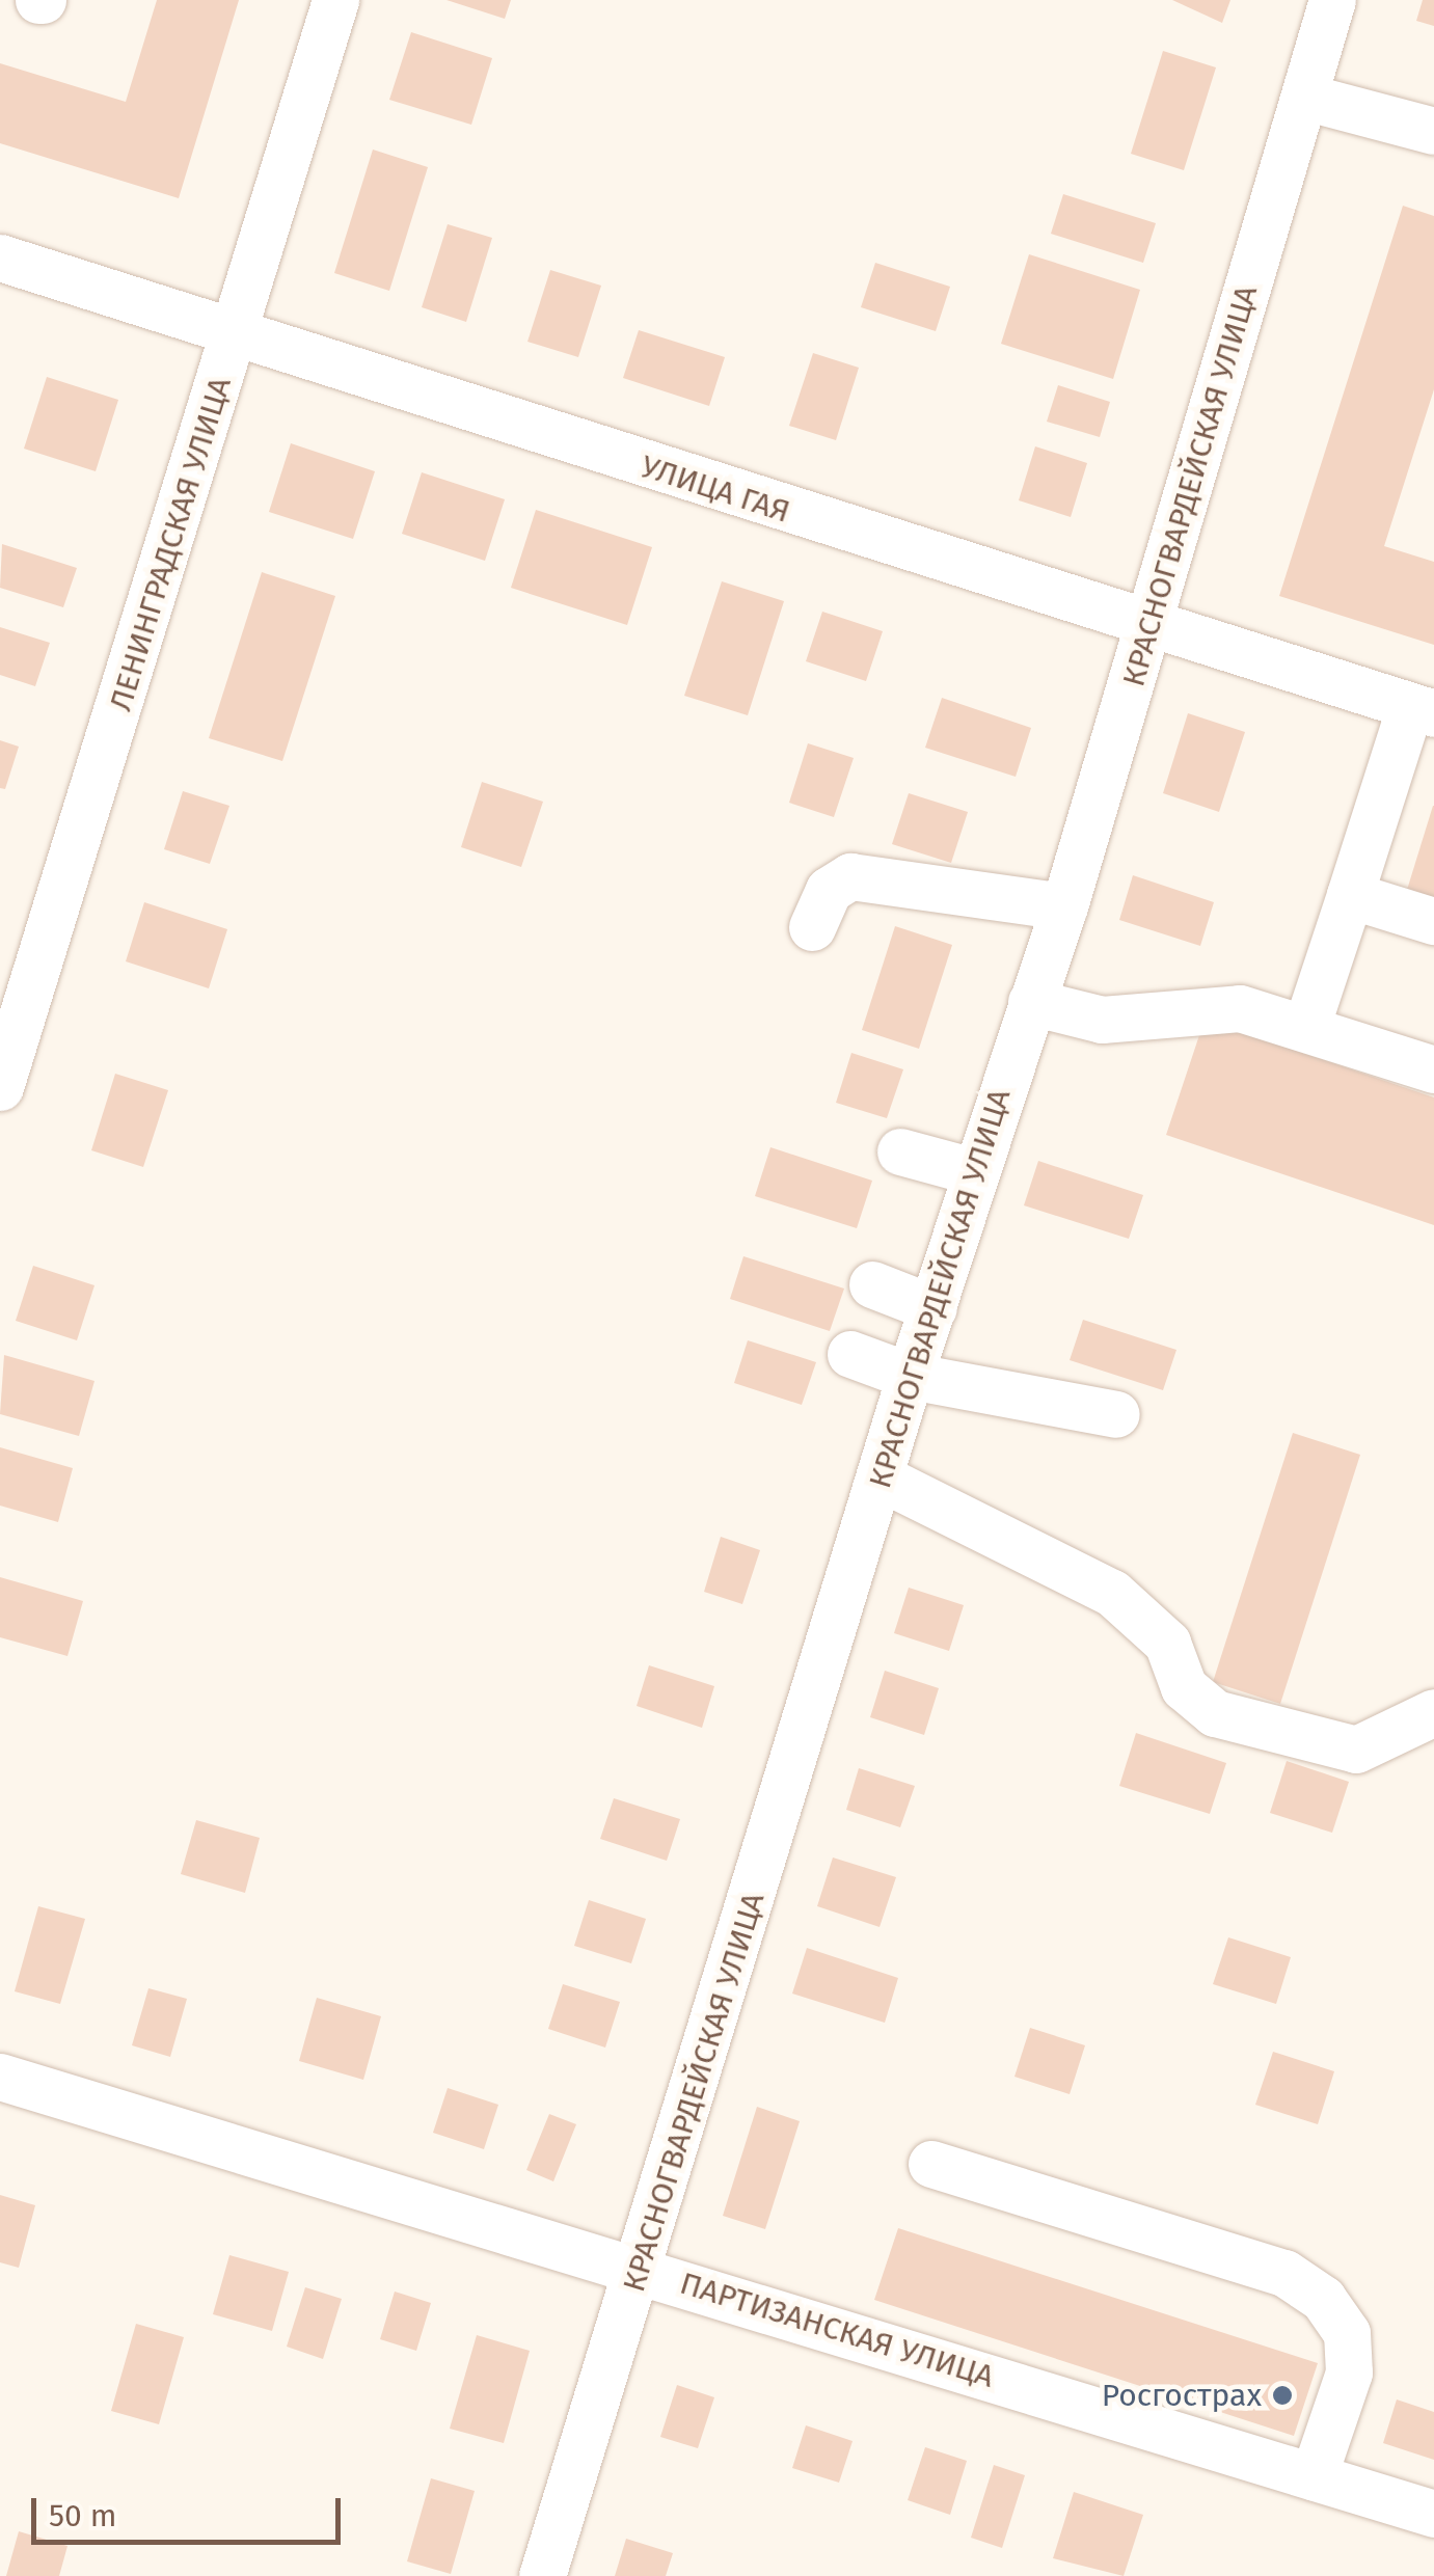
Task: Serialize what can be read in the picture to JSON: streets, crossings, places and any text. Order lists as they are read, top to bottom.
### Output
{
  "streets": {
    "street": [
      "КРАСНОГВАРДЕЙСКАЯ УЛИЦА",
      "УЛИЦА ГАЯ",
      "ЛЕНИНГРАДСКАЯ УЛИЦА",
      "ПАРТИЗАНСКАЯ УЛИЦА"
    ]
  },
  "crossings": [
    ["КРАСНОГВАРДЕЙСКАЯ УЛИЦА", "УЛИЦА ГАЯ"],
    ["КРАСНОГВАРДЕЙСКАЯ УЛИЦА", "ПАРТИЗАНСКАЯ УЛИЦА"],
    ["УЛИЦА ГАЯ", "ЛЕНИНГРАДСКАЯ УЛИЦА"]
  ],
  "places": ["Росгострах"],
  "scale_bar": "50 m"
}
